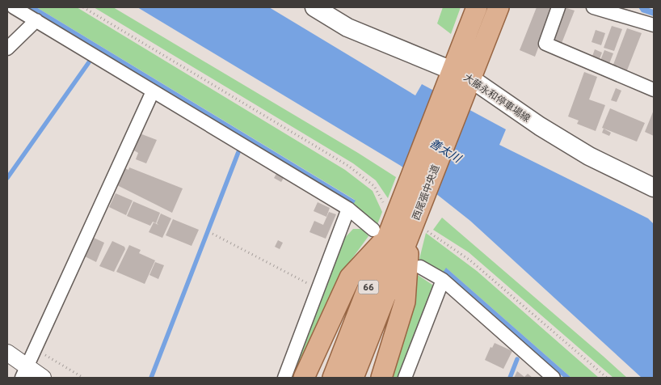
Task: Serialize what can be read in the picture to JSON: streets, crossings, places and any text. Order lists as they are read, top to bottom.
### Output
{
  "streets": {
    "main road": ["大藤永和停車場線", "西尾張中央道", "66"]
  },
  "crossings": [
    ["大藤永和停車場線", "西尾張中央道"],
    ["西尾張中央道", "66"]
  ],
  "water": ["善太川"]
}
